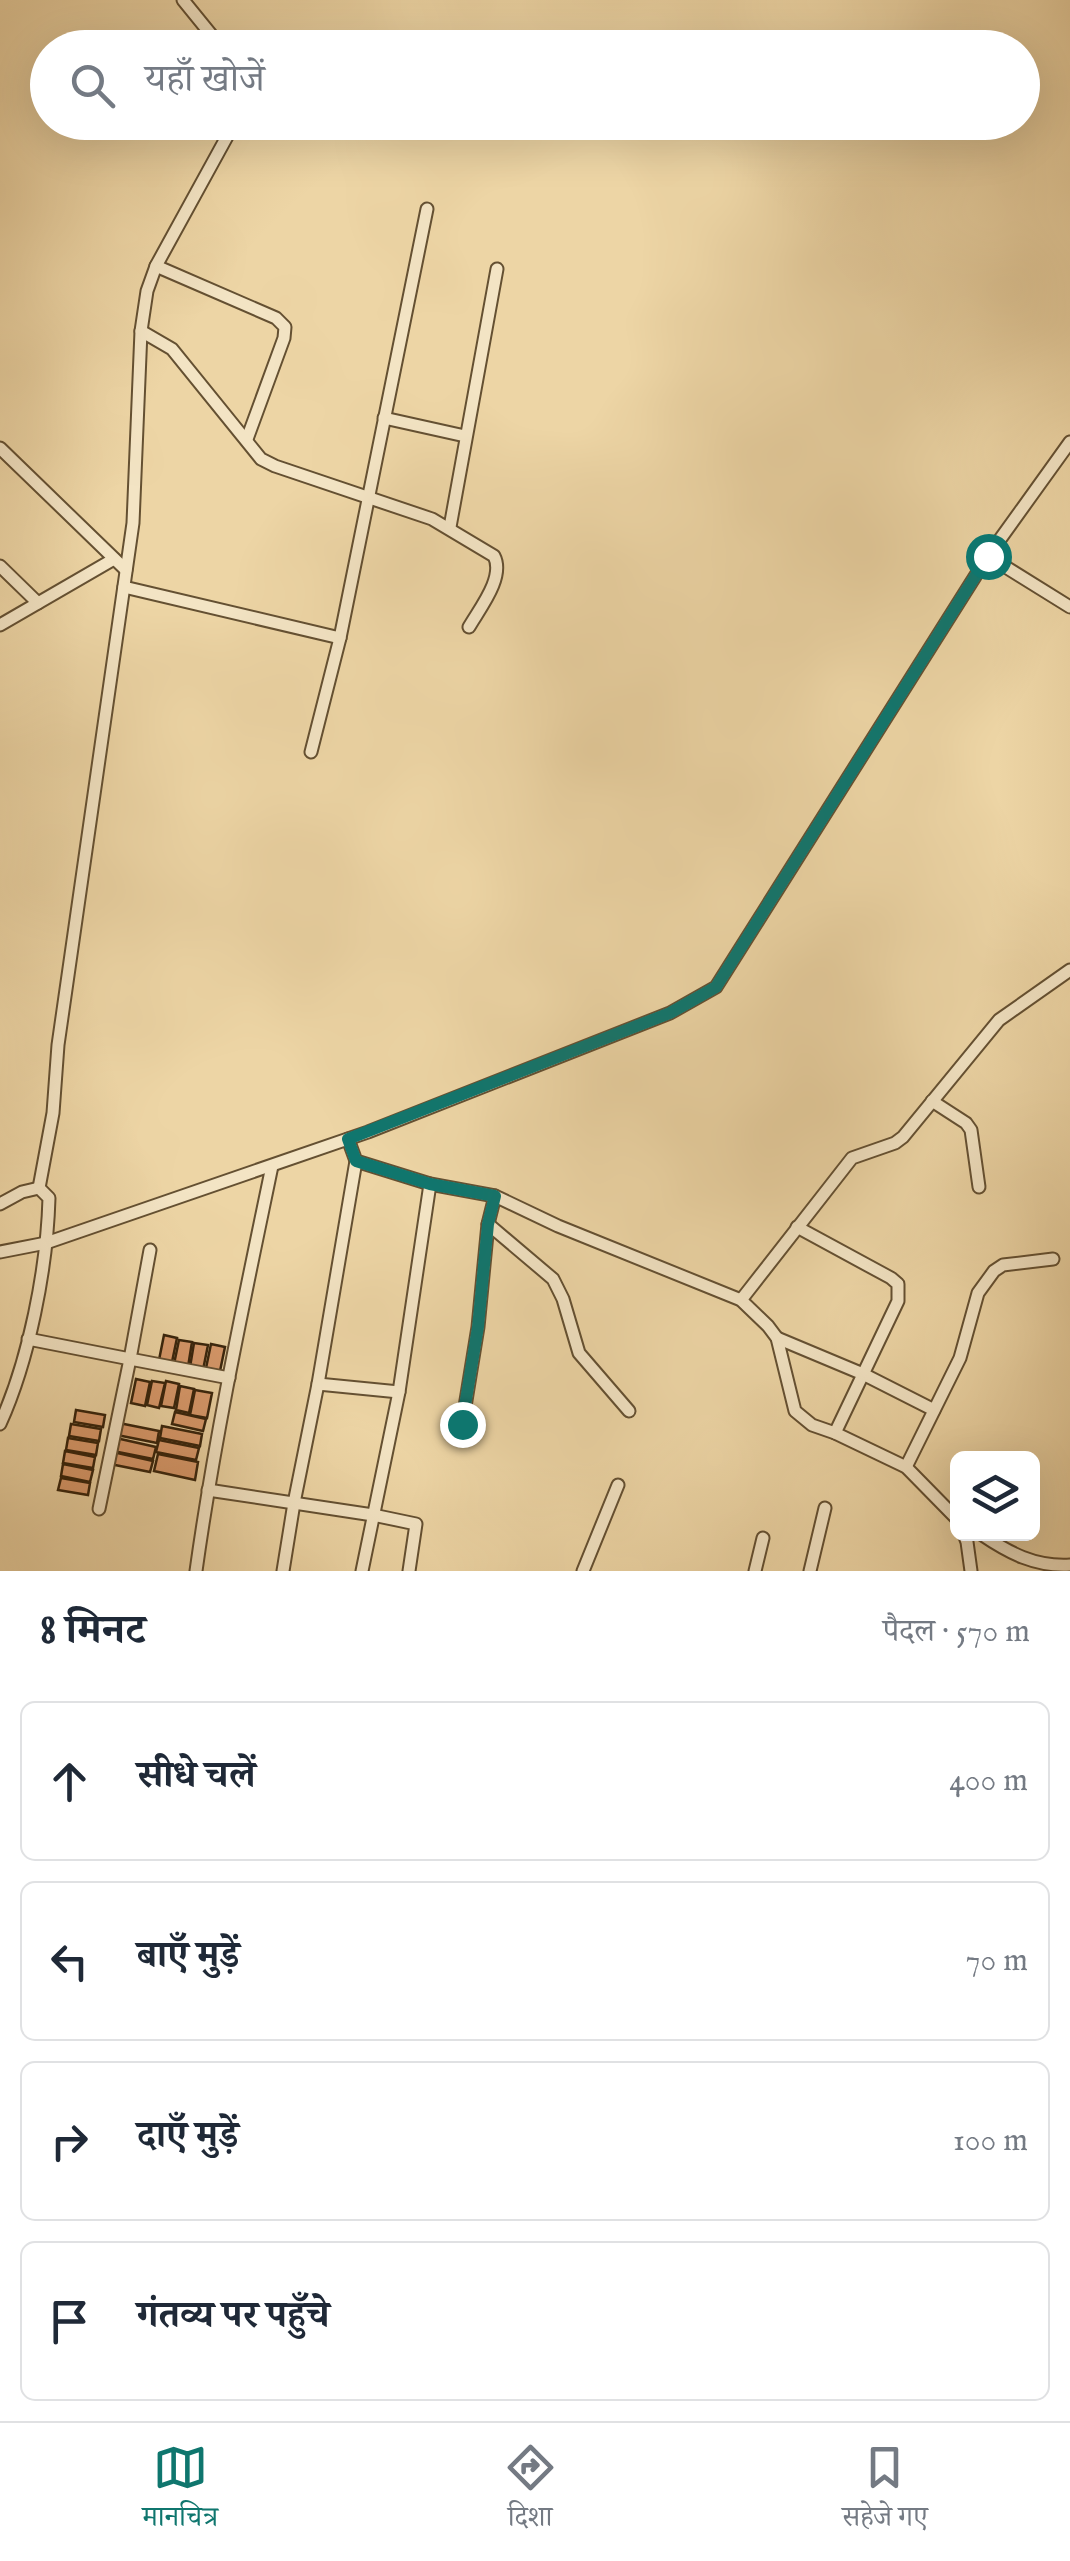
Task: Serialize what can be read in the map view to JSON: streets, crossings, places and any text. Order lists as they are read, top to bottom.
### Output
{
  "page": {
    "search": "यहाँ खोजें",
    "heading": ["8 मिनट", "पैदल · 570 m"],
    "list": [
      ["सीधे चलें", "400 m"],
      ["बाएँ मुड़ें", "70 m"],
      ["दाएँ मुड़ें", "100 m"],
      "गंतव्य पर पहुँचे"
    ],
    "nav": ["मानचित्र", "दिशा", "सहेजे गए"]
  }
}
